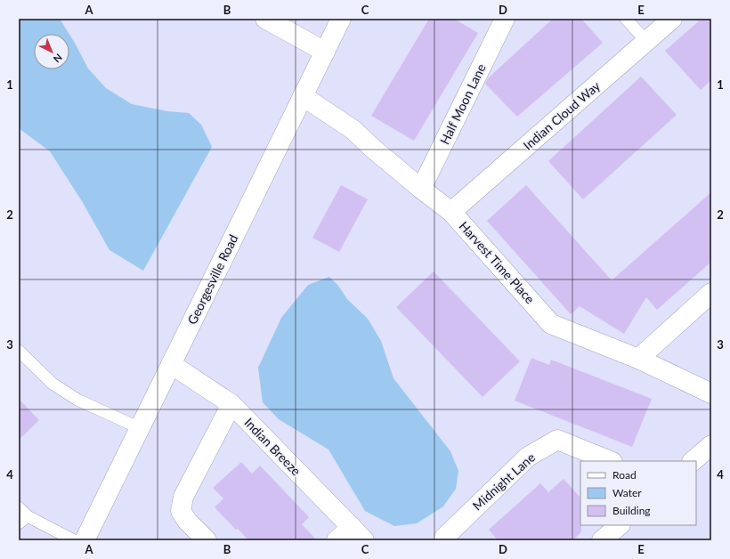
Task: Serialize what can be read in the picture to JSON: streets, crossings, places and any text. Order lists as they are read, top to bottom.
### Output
{
  "streets": {
    "street": [
      "Half Moon Lane",
      "Indian Cloud Way",
      "Harvest Time Place",
      "Georgesville Road",
      "Indian Breeze",
      "Midnight Lane"
    ]
  },
  "crossings": [
    ["Half Moon Lane", "Harvest Time Place"],
    ["Indian Cloud Way", "Harvest Time Place"],
    ["Harvest Time Place", "Georgesville Road"],
    ["Georgesville Road", "Indian Breeze"]
  ],
  "legend": ["Road", "Water", "Building"],
  "north": "bottom right",
  "grid": {
    "columns": [
      "A",
      "B",
      "C",
      "D",
      "E"
    ],
    "rows": [
      "1",
      "2",
      "3",
      "4"
    ]
  }
}
